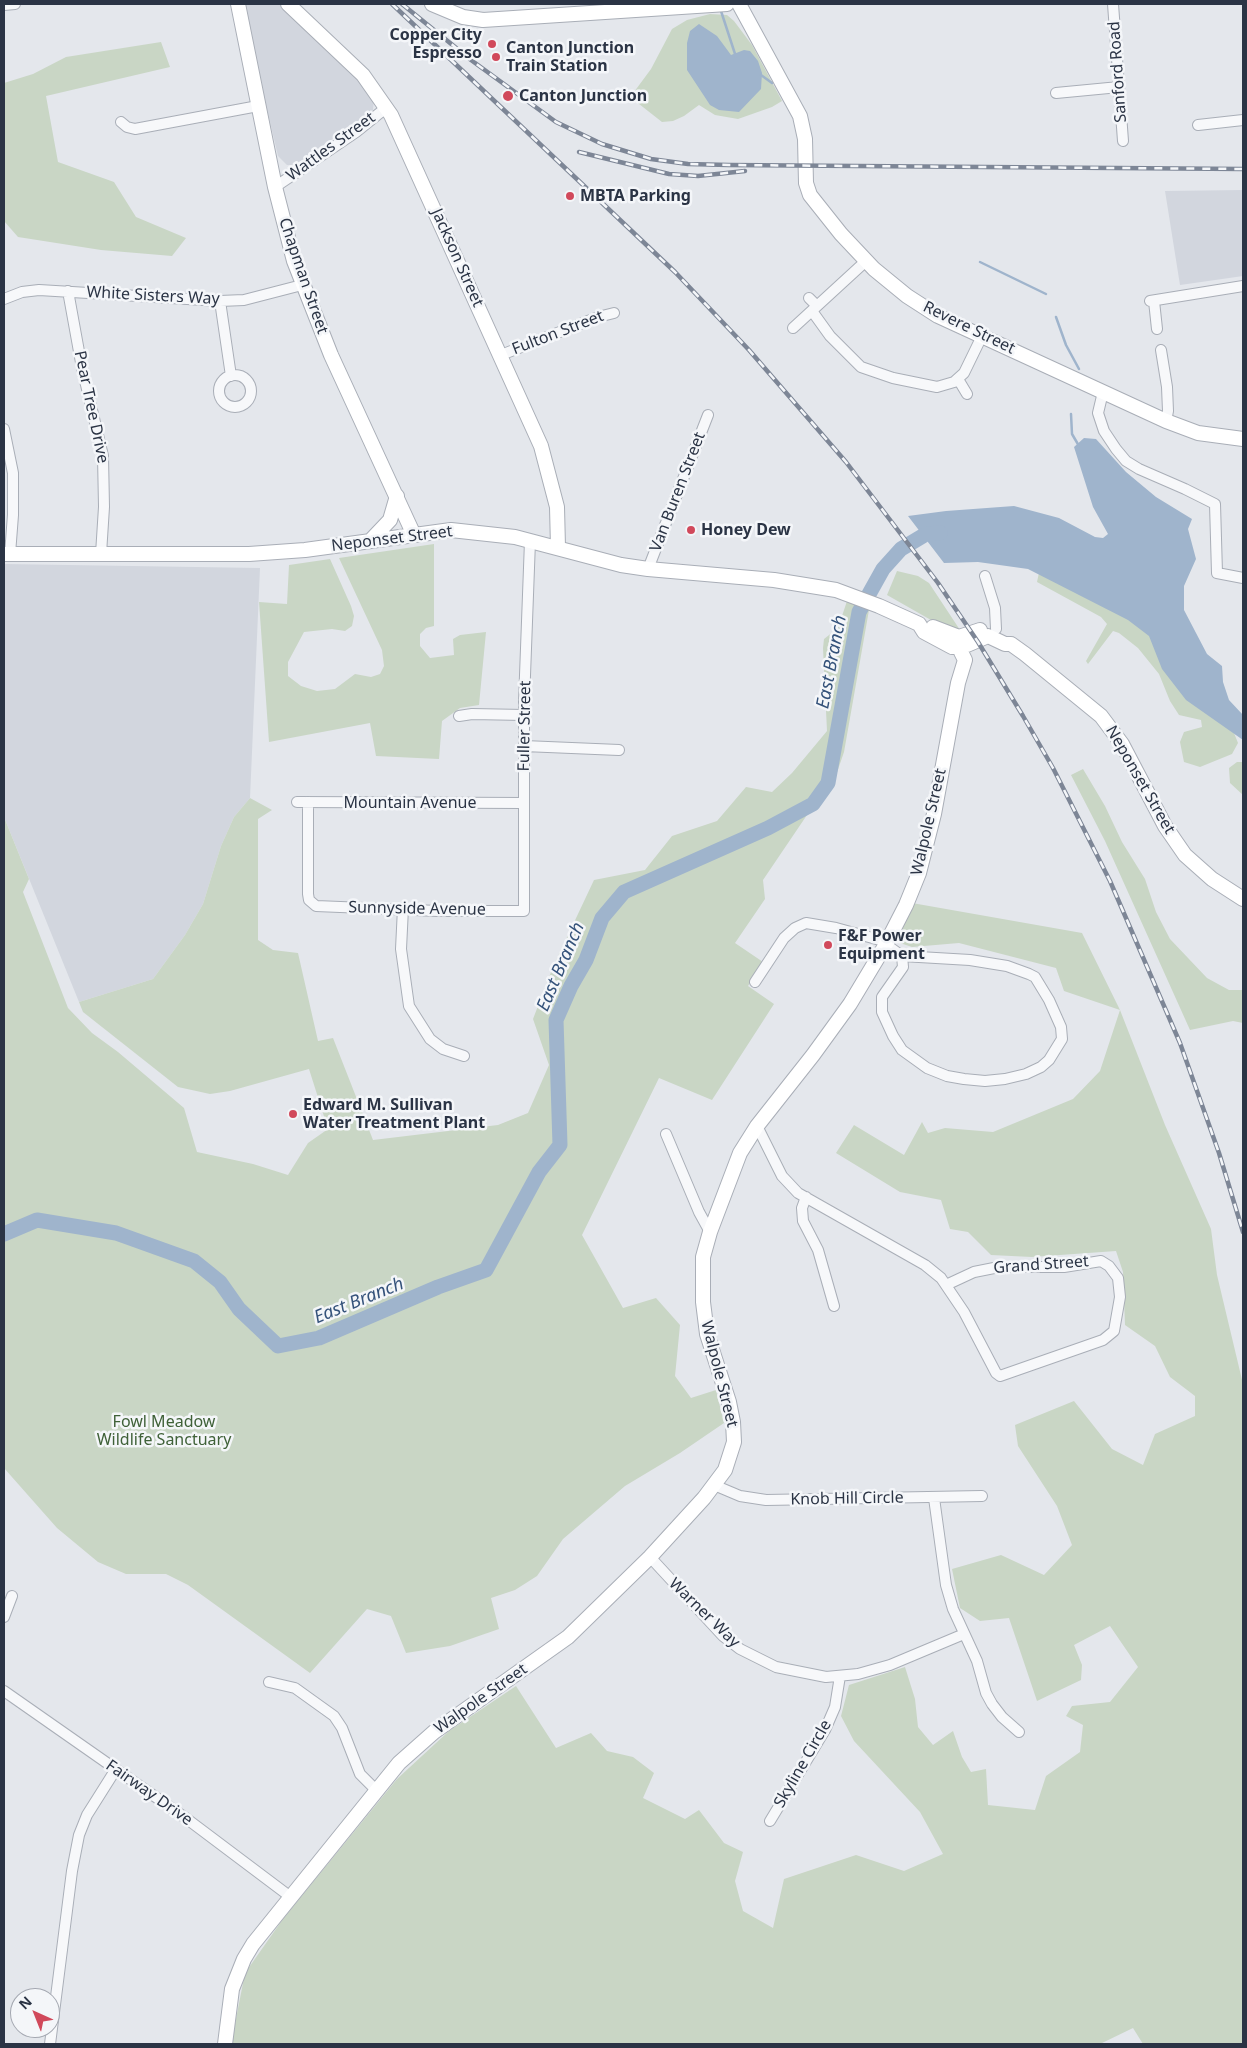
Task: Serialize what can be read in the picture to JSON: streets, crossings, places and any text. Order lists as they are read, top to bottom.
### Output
{
  "streets": {
    "main road": [
      "Jackson Street",
      "Chapman Street",
      "Revere Street",
      "Neponset Street",
      "Walpole Street"
    ],
    "street": [
      "Sanford Road",
      "Wattles Street",
      "White Sisters Way",
      "Fulton Street",
      "Pear Tree Drive",
      "Van Buren Street",
      "Fuller Street",
      "Mountain Avenue",
      "Sunnyside Avenue",
      "Grand Street",
      "Knob Hill Circle",
      "Warner Way",
      "Skyline Circle",
      "Fairway Drive"
    ]
  },
  "crossings": [
    ["Wattles Street", "Jackson Street"],
    ["Wattles Street", "Chapman Street"],
    ["Jackson Street", "Fulton Street"],
    ["Jackson Street", "Neponset Street"],
    ["Chapman Street", "White Sisters Way"],
    ["Chapman Street", "Neponset Street"],
    ["White Sisters Way", "Pear Tree Drive"],
    ["Pear Tree Drive", "Neponset Street"],
    ["Van Buren Street", "Neponset Street"],
    ["Neponset Street", "Fuller Street"],
    ["Neponset Street", "Walpole Street"],
    ["Fuller Street", "Mountain Avenue"],
    ["Fuller Street", "Sunnyside Avenue"],
    ["Mountain Avenue", "Sunnyside Avenue"],
    ["Walpole Street", "Grand Street"],
    ["Walpole Street", "Knob Hill Circle"],
    ["Walpole Street", "Warner Way"],
    ["Walpole Street", "Fairway Drive"],
    ["Warner Way", "Skyline Circle"]
  ],
  "water": ["East Branch"],
  "parks": ["Fowl Meadow Wildlife Sanctuary"],
  "places": [
    "Copper City Espresso",
    "Canton Junction Train Station",
    "Canton Junction",
    "MBTA Parking",
    "Honey Dew",
    "F&F Power Equipment",
    "Edward M. Sullivan Water Treatment Plant"
  ],
  "north": "top left"
}
